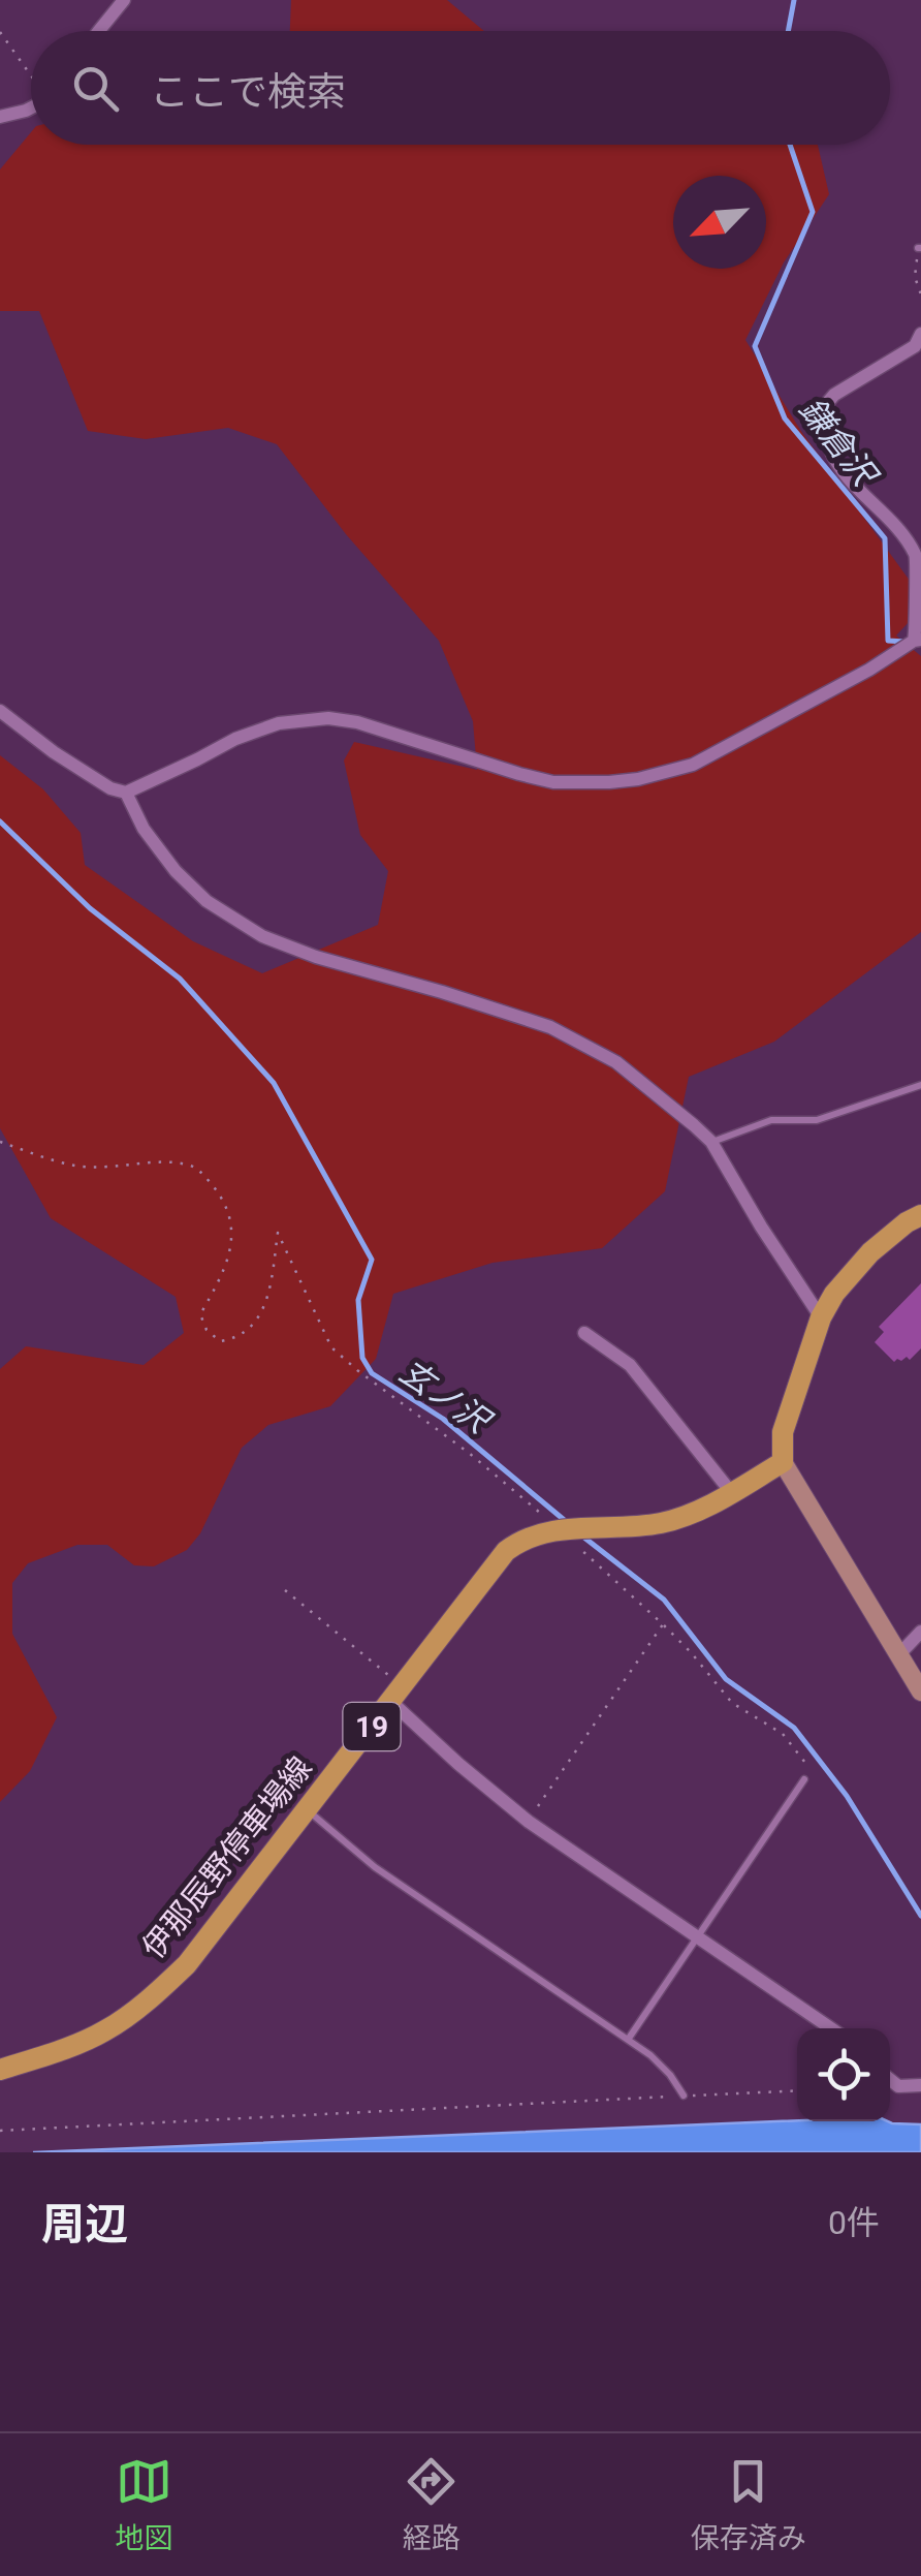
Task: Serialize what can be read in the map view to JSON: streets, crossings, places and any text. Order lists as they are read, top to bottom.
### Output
{
  "streets": {
    "main road": ["19", "伊那辰野停車場線"]
  },
  "water": ["鎌倉沢", "玄ノ沢"],
  "north": "bottom left",
  "page": {
    "search": "ここで検索",
    "heading": ["周辺", "0件"],
    "nav": ["地図", "経路", "保存済み"]
  }
}
